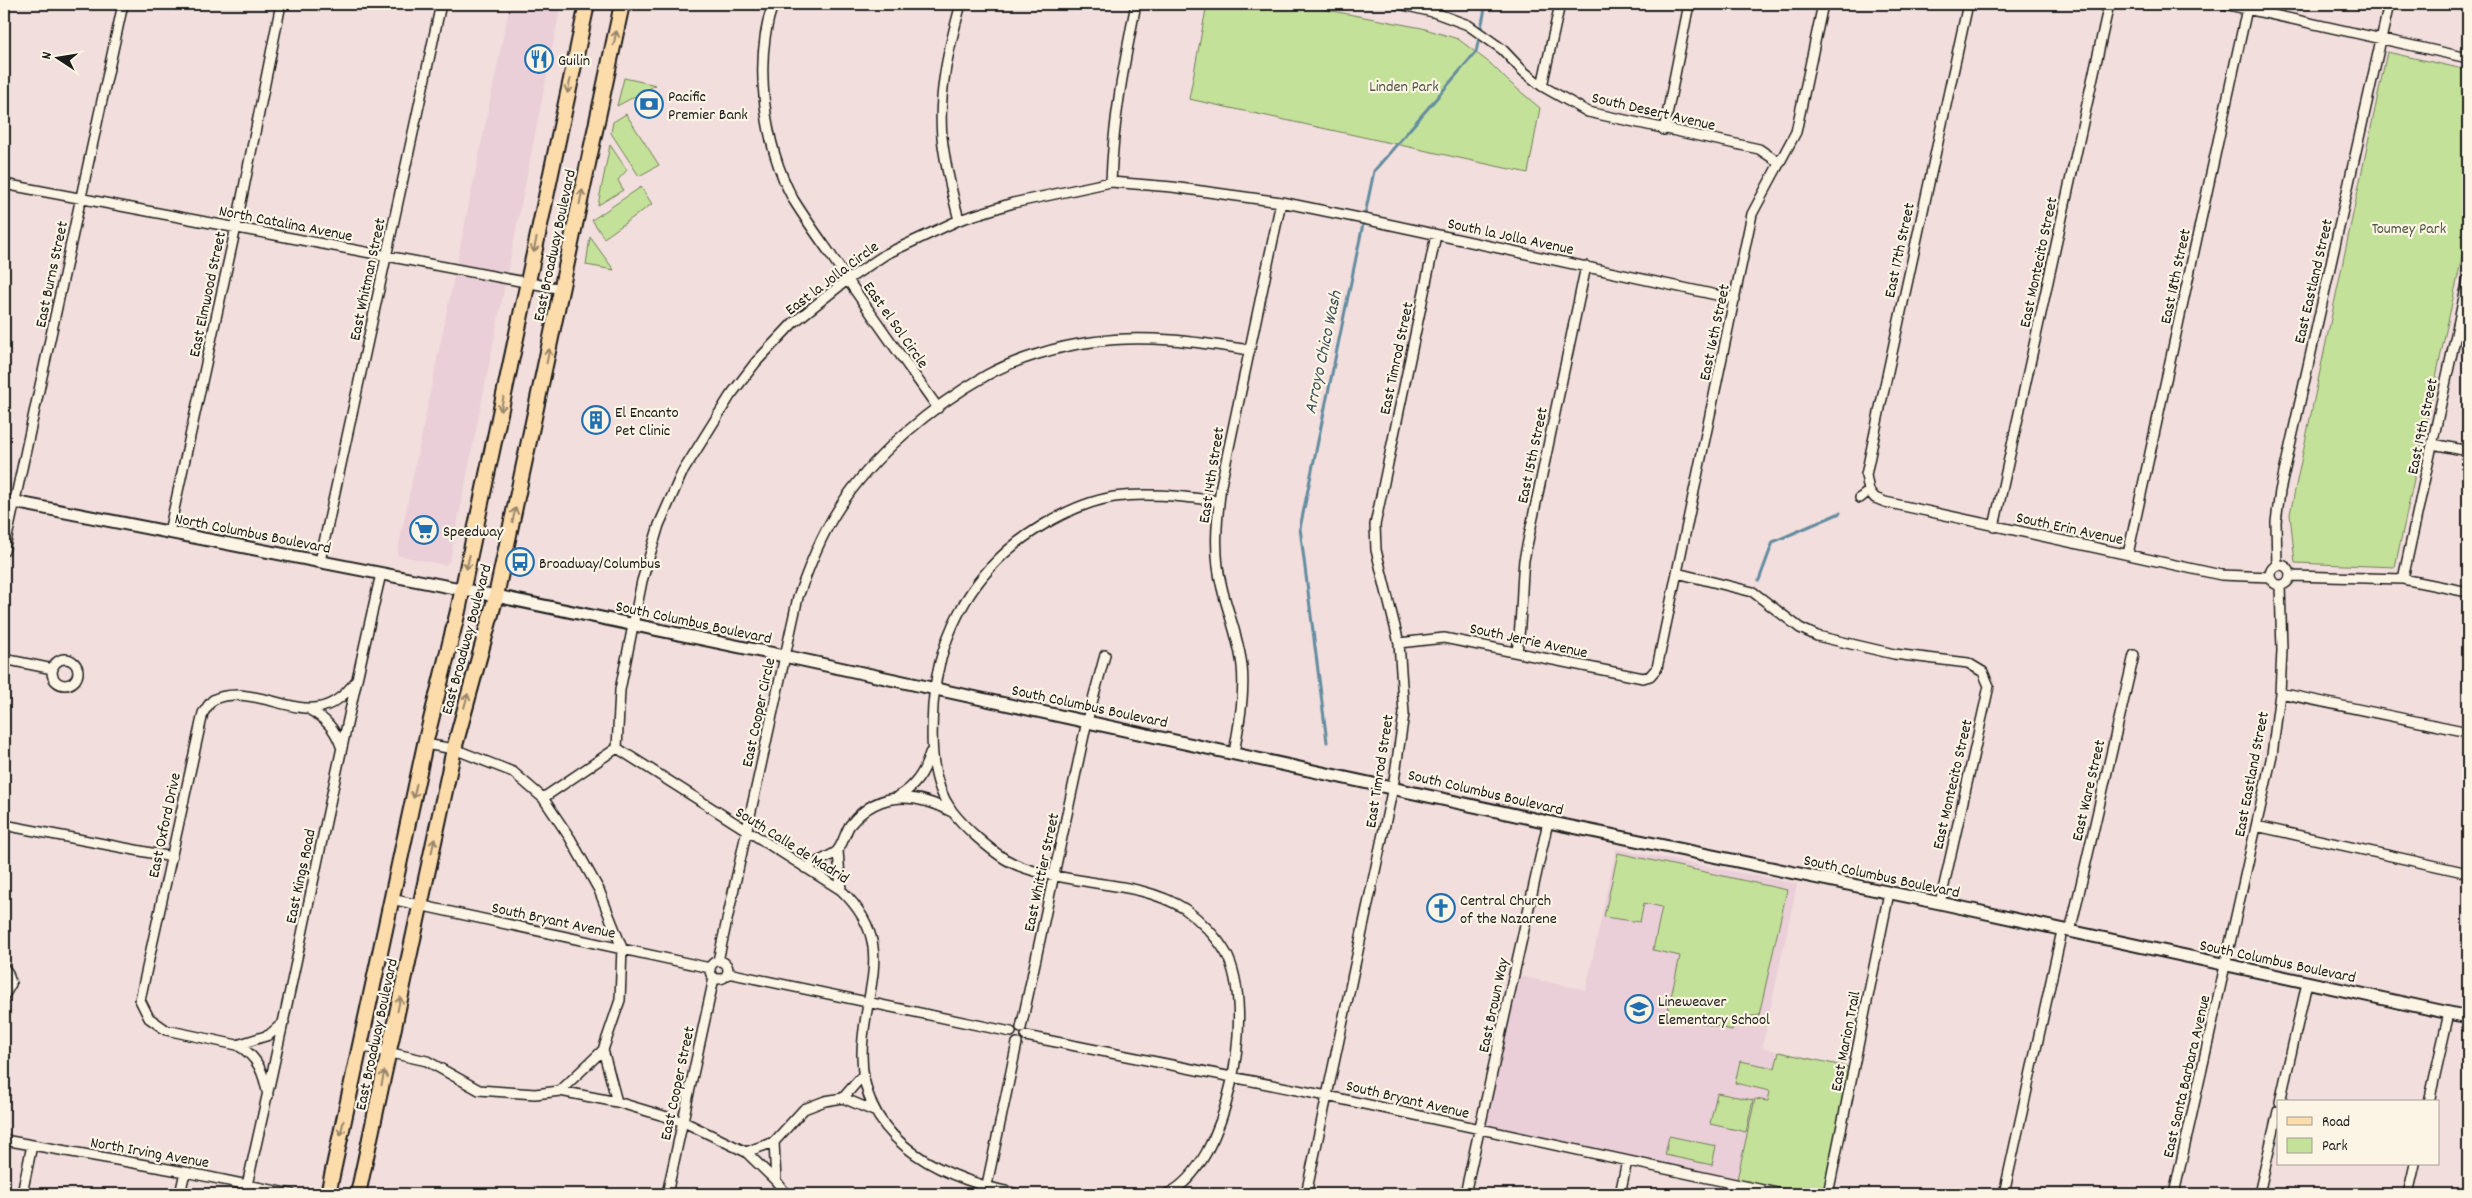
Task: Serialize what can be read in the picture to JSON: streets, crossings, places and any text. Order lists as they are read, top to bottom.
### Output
{
  "streets": {
    "main road": ["East Broadway Boulevard"],
    "street": [
      "South Desert Avenue",
      "North Catalina Avenue",
      "South la Jolla Avenue",
      "East 17th Street",
      "East Montecito Street",
      "East Burns Street",
      "East 18th Street",
      "East la Jolla Circle",
      "East Whitman Street",
      "East Eastland Street",
      "East Elmwood Street",
      "East el Sol Circle",
      "East 16th Street",
      "East Timrod Street",
      "East 19th Street",
      "East 15th Street",
      "East 14th Street",
      "South Erin Avenue",
      "North Columbus Boulevard",
      "South Columbus Boulevard",
      "South Jerrie Avenue",
      "East Cooper Circle",
      "East Ware Street",
      "East Oxford Drive",
      "South Calle de Madrid",
      "East Whittier Street",
      "East Kings Road",
      "South Bryant Avenue",
      "East Brown Way",
      "East Marion Trail",
      "East Santa Barbara Avenue",
      "East Cooper Street",
      "North Irving Avenue"
    ]
  },
  "crossings": [
    ["South Desert Avenue", "East 16th Street"],
    ["North Catalina Avenue", "East Broadway Boulevard"],
    ["North Catalina Avenue", "East Burns Street"],
    ["North Catalina Avenue", "East Whitman Street"],
    ["North Catalina Avenue", "East Elmwood Street"],
    ["South la Jolla Avenue", "East la Jolla Circle"],
    ["South la Jolla Avenue", "East 16th Street"],
    ["South la Jolla Avenue", "East Timrod Street"],
    ["South la Jolla Avenue", "East 15th Street"],
    ["South la Jolla Avenue", "East 14th Street"],
    ["East Broadway Boulevard", "North Columbus Boulevard"],
    ["East Broadway Boulevard", "South Columbus Boulevard"],
    ["East Broadway Boulevard", "South Bryant Avenue"],
    ["East 17th Street", "South Erin Avenue"],
    ["East Montecito Street", "East 16th Street"],
    ["East Montecito Street", "South Erin Avenue"],
    ["East Montecito Street", "South Columbus Boulevard"],
    ["East Burns Street", "North Columbus Boulevard"],
    ["East 18th Street", "South Erin Avenue"],
    ["East la Jolla Circle", "East el Sol Circle"],
    ["East la Jolla Circle", "East 14th Street"],
    ["East la Jolla Circle", "South Columbus Boulevard"],
    ["East la Jolla Circle", "South Calle de Madrid"],
    ["East Whitman Street", "North Columbus Boulevard"],
    ["East Eastland Street", "South Erin Avenue"],
    ["East Eastland Street", "South Columbus Boulevard"],
    ["East Eastland Street", "East Santa Barbara Avenue"],
    ["East Elmwood Street", "North Columbus Boulevard"],
    ["East el Sol Circle", "East Cooper Circle"],
    ["East 16th Street", "South Jerrie Avenue"],
    ["East Timrod Street", "South Columbus Boulevard"],
    ["East Timrod Street", "South Jerrie Avenue"],
    ["East Timrod Street", "South Bryant Avenue"],
    ["East 15th Street", "South Jerrie Avenue"],
    ["East 14th Street", "South Columbus Boulevard"],
    ["East 14th Street", "East Cooper Circle"],
    ["North Columbus Boulevard", "South Columbus Boulevard"],
    ["North Columbus Boulevard", "East Kings Road"],
    ["South Columbus Boulevard", "East Cooper Circle"],
    ["South Columbus Boulevard", "East Ware Street"],
    ["South Columbus Boulevard", "East Whittier Street"],
    ["South Columbus Boulevard", "East Brown Way"],
    ["South Columbus Boulevard", "East Marion Trail"],
    ["South Columbus Boulevard", "East Santa Barbara Avenue"],
    ["East Cooper Circle", "South Calle de Madrid"],
    ["East Oxford Drive", "East Kings Road"],
    ["East Whittier Street", "South Bryant Avenue"],
    ["East Kings Road", "North Irving Avenue"],
    ["South Bryant Avenue", "East Brown Way"],
    ["South Bryant Avenue", "East Cooper Street"]
  ],
  "water": ["Arroyo Chico Wash"],
  "parks": ["Linden Park", "Toumey Park"],
  "places": {
    "restaurant": ["Guilin"],
    "bank": ["Pacific Premier Bank"],
    "building": ["El Encanto Pet Clinic"],
    "supermarket": ["Speedway"],
    "bus stop": ["Broadway/Columbus"],
    "church": ["Central Church of the Nazarene"],
    "school or university": ["Lineweaver Elementary School"]
  },
  "legend": ["Road", "Park"],
  "north": "left"
}
